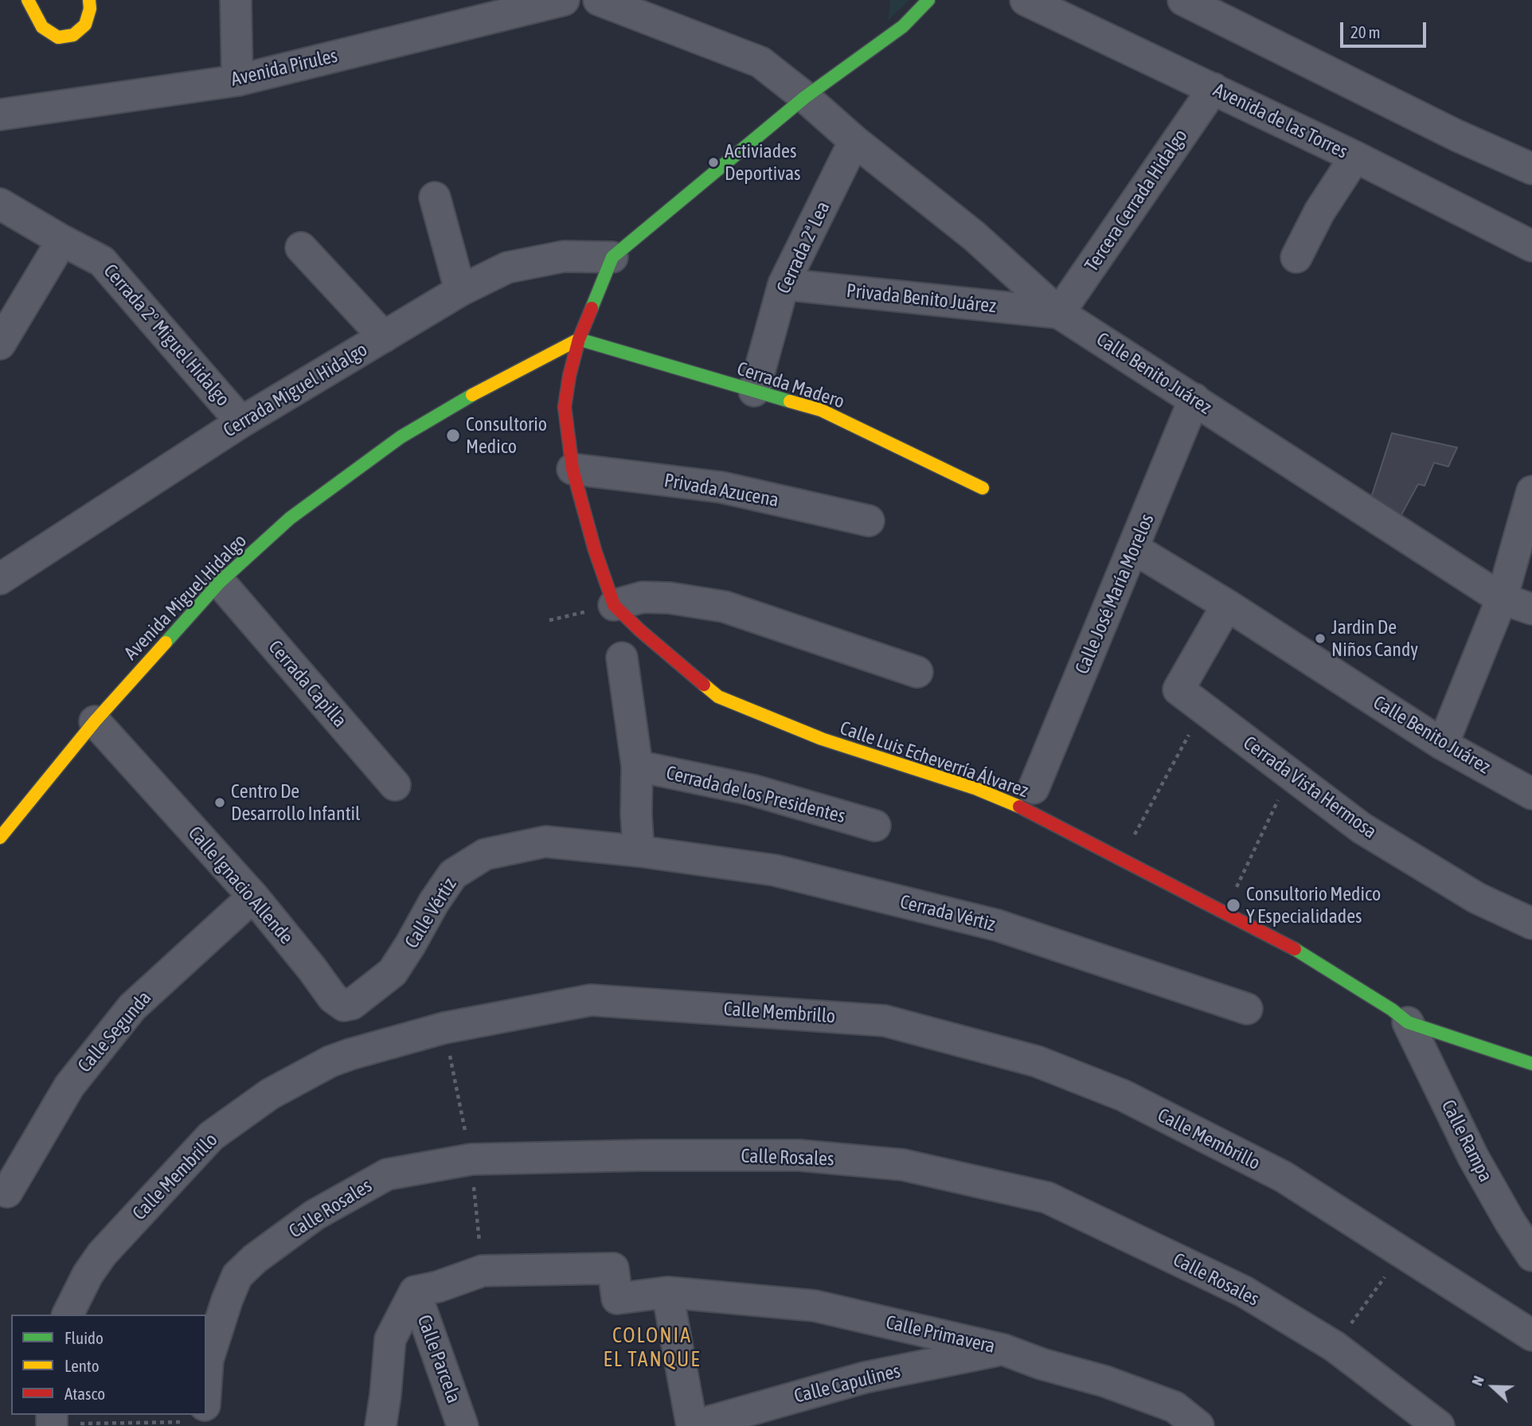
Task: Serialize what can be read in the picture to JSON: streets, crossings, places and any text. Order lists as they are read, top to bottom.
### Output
{
  "streets": {
    "street": [
      "Avenida Pirules",
      "Avenida de las Torres",
      "Tercera Cerrada Hidalgo",
      "Cerrada 2ª Lea",
      "Privada Benito Juárez",
      "Cerrada 2º Miguel Hidalgo",
      "Calle Benito Juárez",
      "Cerrada Madero",
      "Cerrada Miguel Hidalgo",
      "Privada Azucena",
      "Calle José María Morelos",
      "Avenida Miguel Hidalgo",
      "Cerrada Capilla",
      "Calle Luis Echeverría Álvarez",
      "Cerrada Vista Hermosa",
      "Cerrada de los Presidentes",
      "Calle Ignacio Allende",
      "Calle Vértiz",
      "Cerrada Vértiz",
      "Calle Membrillo",
      "Calle Segunda",
      "Calle Rampa",
      "Calle Rosales",
      "Calle Primavera",
      "Calle Parcela",
      "Calle Capulines"
    ]
  },
  "crossings": [
    ["Avenida de las Torres", "Tercera Cerrada Hidalgo"],
    ["Tercera Cerrada Hidalgo", "Privada Benito Juárez"],
    ["Tercera Cerrada Hidalgo", "Calle Benito Juárez"],
    ["Cerrada 2ª Lea", "Privada Benito Juárez"],
    ["Cerrada 2ª Lea", "Calle Benito Juárez"],
    ["Cerrada 2ª Lea", "Cerrada Madero"],
    ["Privada Benito Juárez", "Calle Benito Juárez"],
    ["Cerrada 2º Miguel Hidalgo", "Cerrada Miguel Hidalgo"],
    ["Calle Benito Juárez", "Calle José María Morelos"],
    ["Calle Benito Juárez", "Cerrada Vista Hermosa"],
    ["Cerrada Madero", "Avenida Miguel Hidalgo"],
    ["Cerrada Madero", "Calle Luis Echeverría Álvarez"],
    ["Cerrada Miguel Hidalgo", "Calle Luis Echeverría Álvarez"],
    ["Privada Azucena", "Calle Luis Echeverría Álvarez"],
    ["Avenida Miguel Hidalgo", "Cerrada Capilla"],
    ["Avenida Miguel Hidalgo", "Calle Luis Echeverría Álvarez"],
    ["Avenida Miguel Hidalgo", "Calle Ignacio Allende"],
    ["Calle Luis Echeverría Álvarez", "Calle Rampa"],
    ["Calle Ignacio Allende", "Calle Vértiz"],
    ["Calle Ignacio Allende", "Calle Segunda"],
    ["Calle Vértiz", "Cerrada Vértiz"],
    ["Calle Primavera", "Calle Parcela"],
    ["Calle Primavera", "Calle Capulines"]
  ],
  "districts": ["COLONIA EL TANQUE"],
  "places": [
    "Activiades Deportivas",
    "Consultorio Medico",
    "Jardin De Niños Candy",
    "Centro De Desarrollo Infantil",
    "Consultorio Medico Y Especialidades"
  ],
  "legend": ["Fluido", "Lento", "Atasco"],
  "scale_bar": "20 m",
  "north": "left"
}
